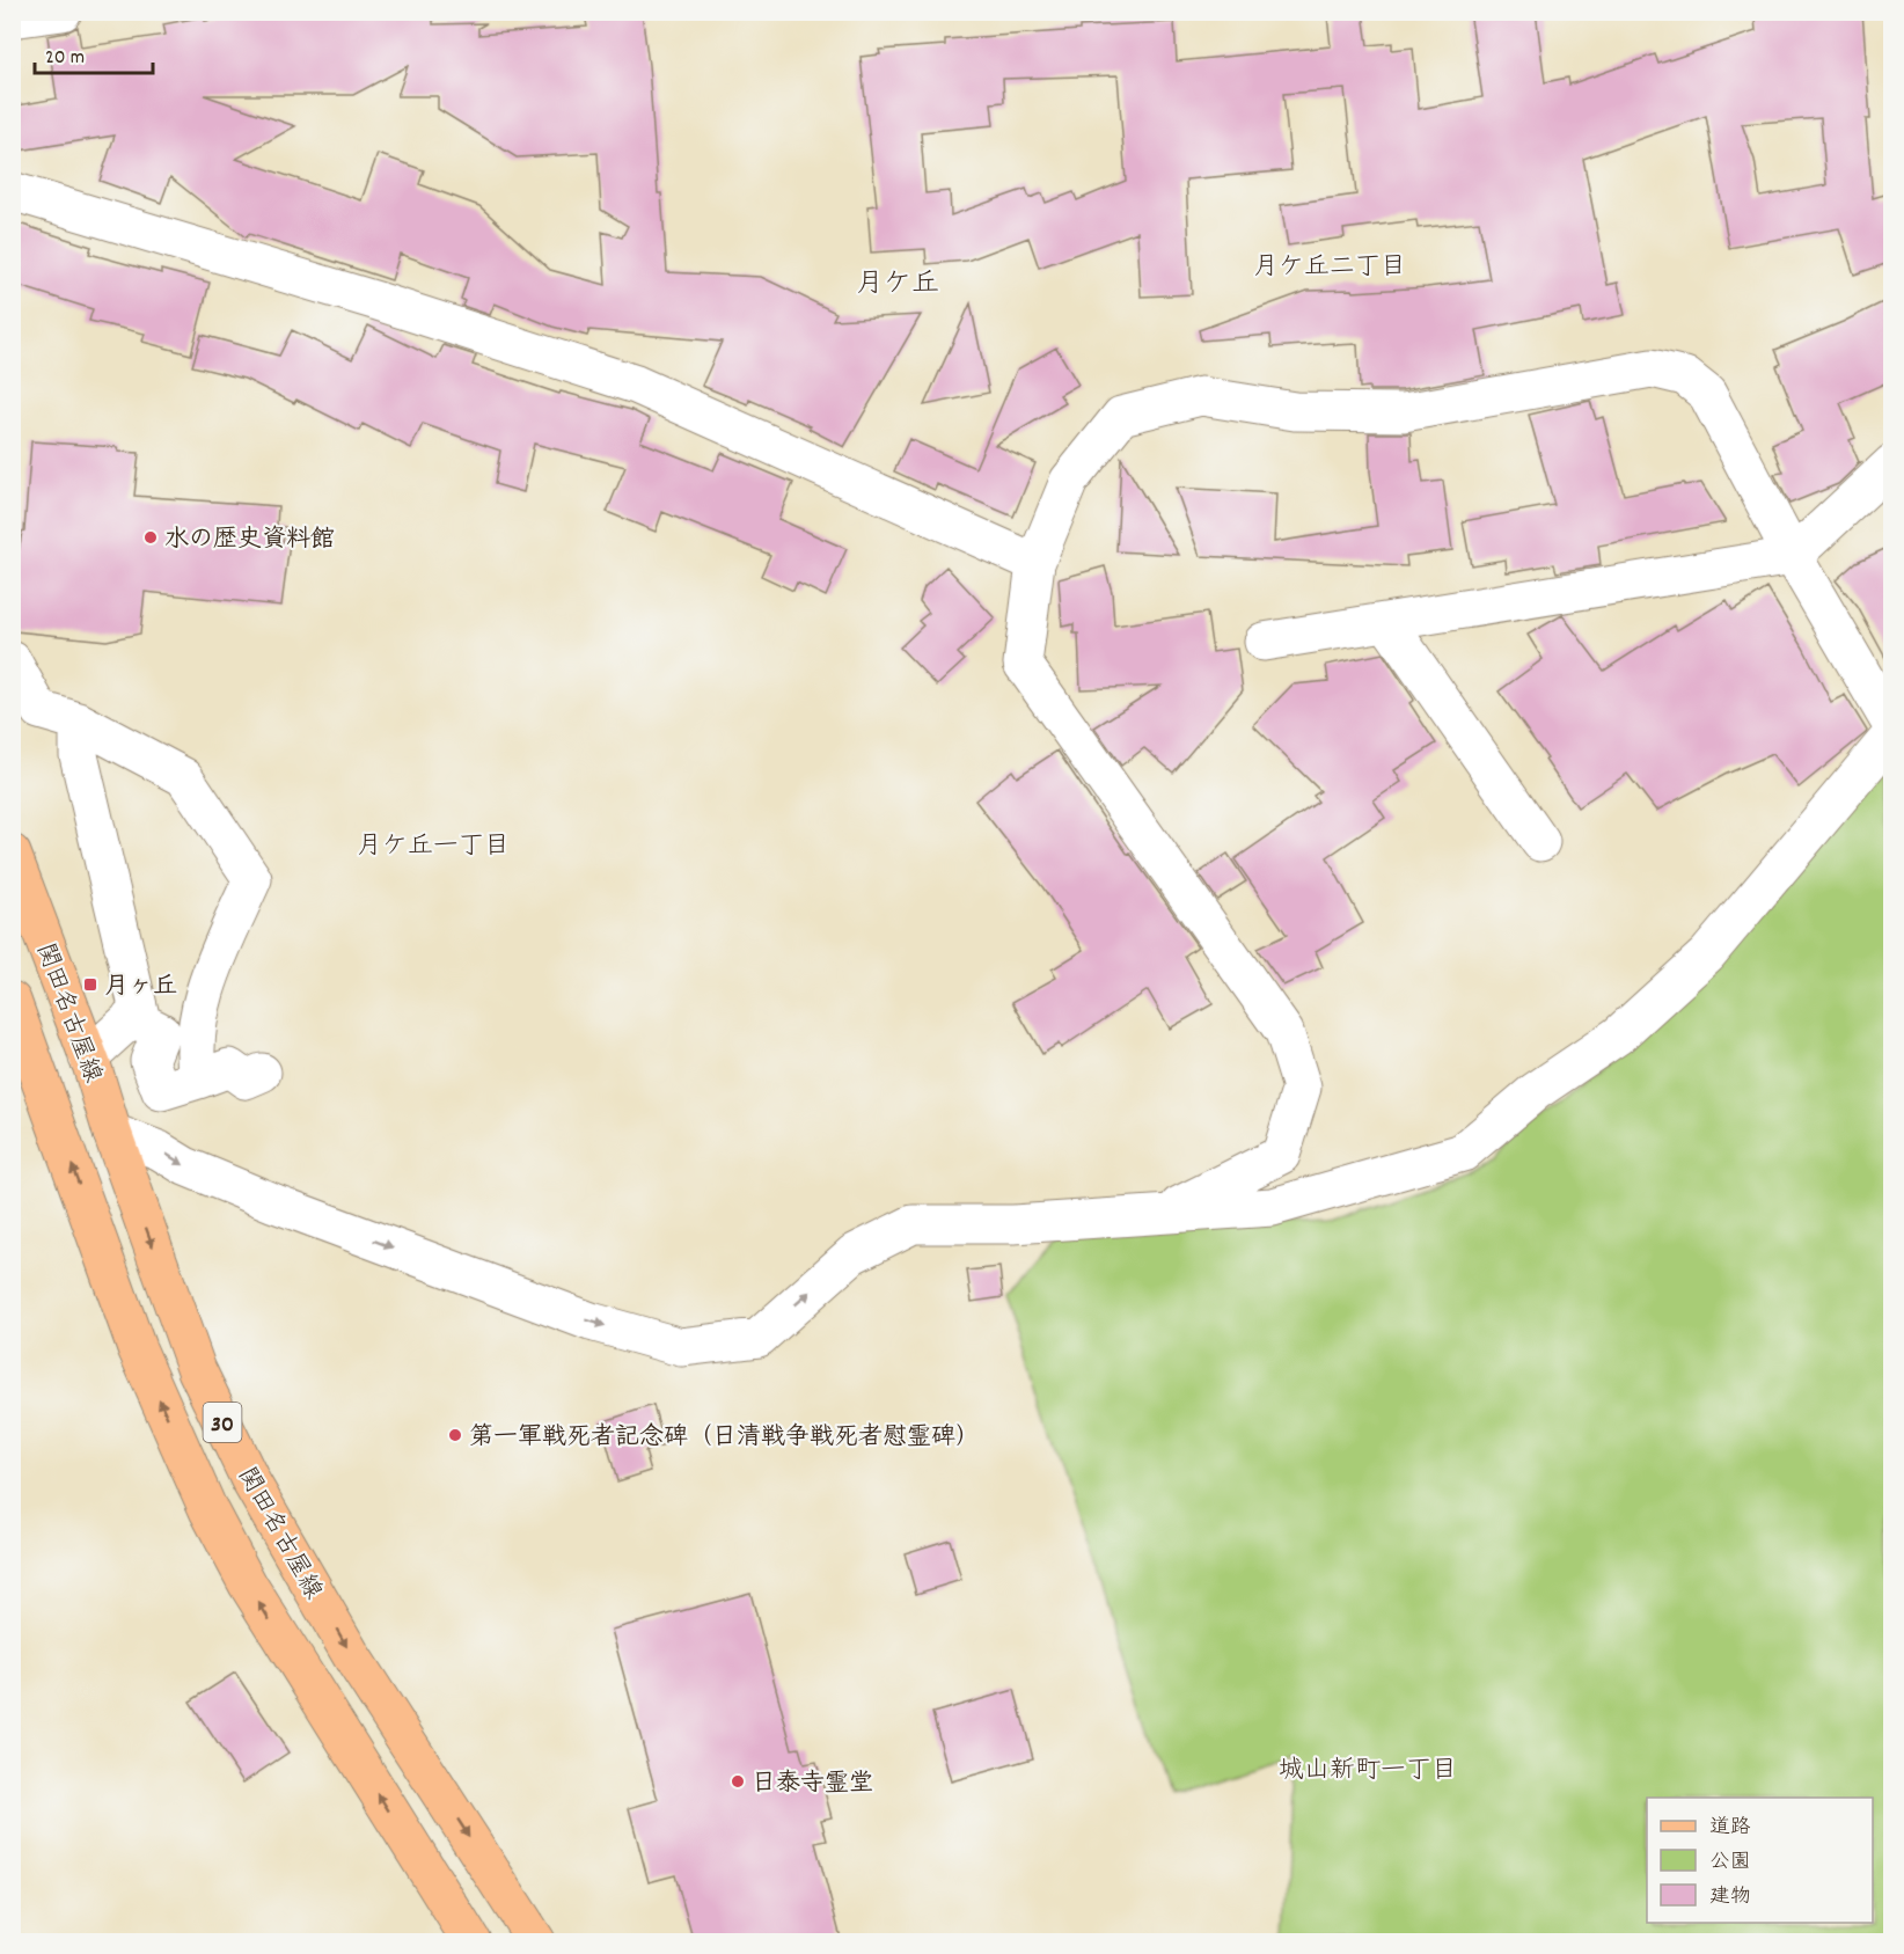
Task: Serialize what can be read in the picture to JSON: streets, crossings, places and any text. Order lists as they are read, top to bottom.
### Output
{
  "streets": {
    "main road": ["関田名古屋線", "30"]
  },
  "districts": [
    "月ケ丘二丁目",
    "月ケ丘",
    "月ケ丘一丁目",
    "城山新町一丁目"
  ],
  "places": {
    "other": ["水の歴史資料館", "第一軍戦死者記念碑（日清戦争戦死者慰霊碑）", "日泰寺霊堂"],
    "transit": ["月ヶ丘"]
  },
  "legend": ["道路", "公園", "建物"],
  "scale_bar": "20 m"
}
